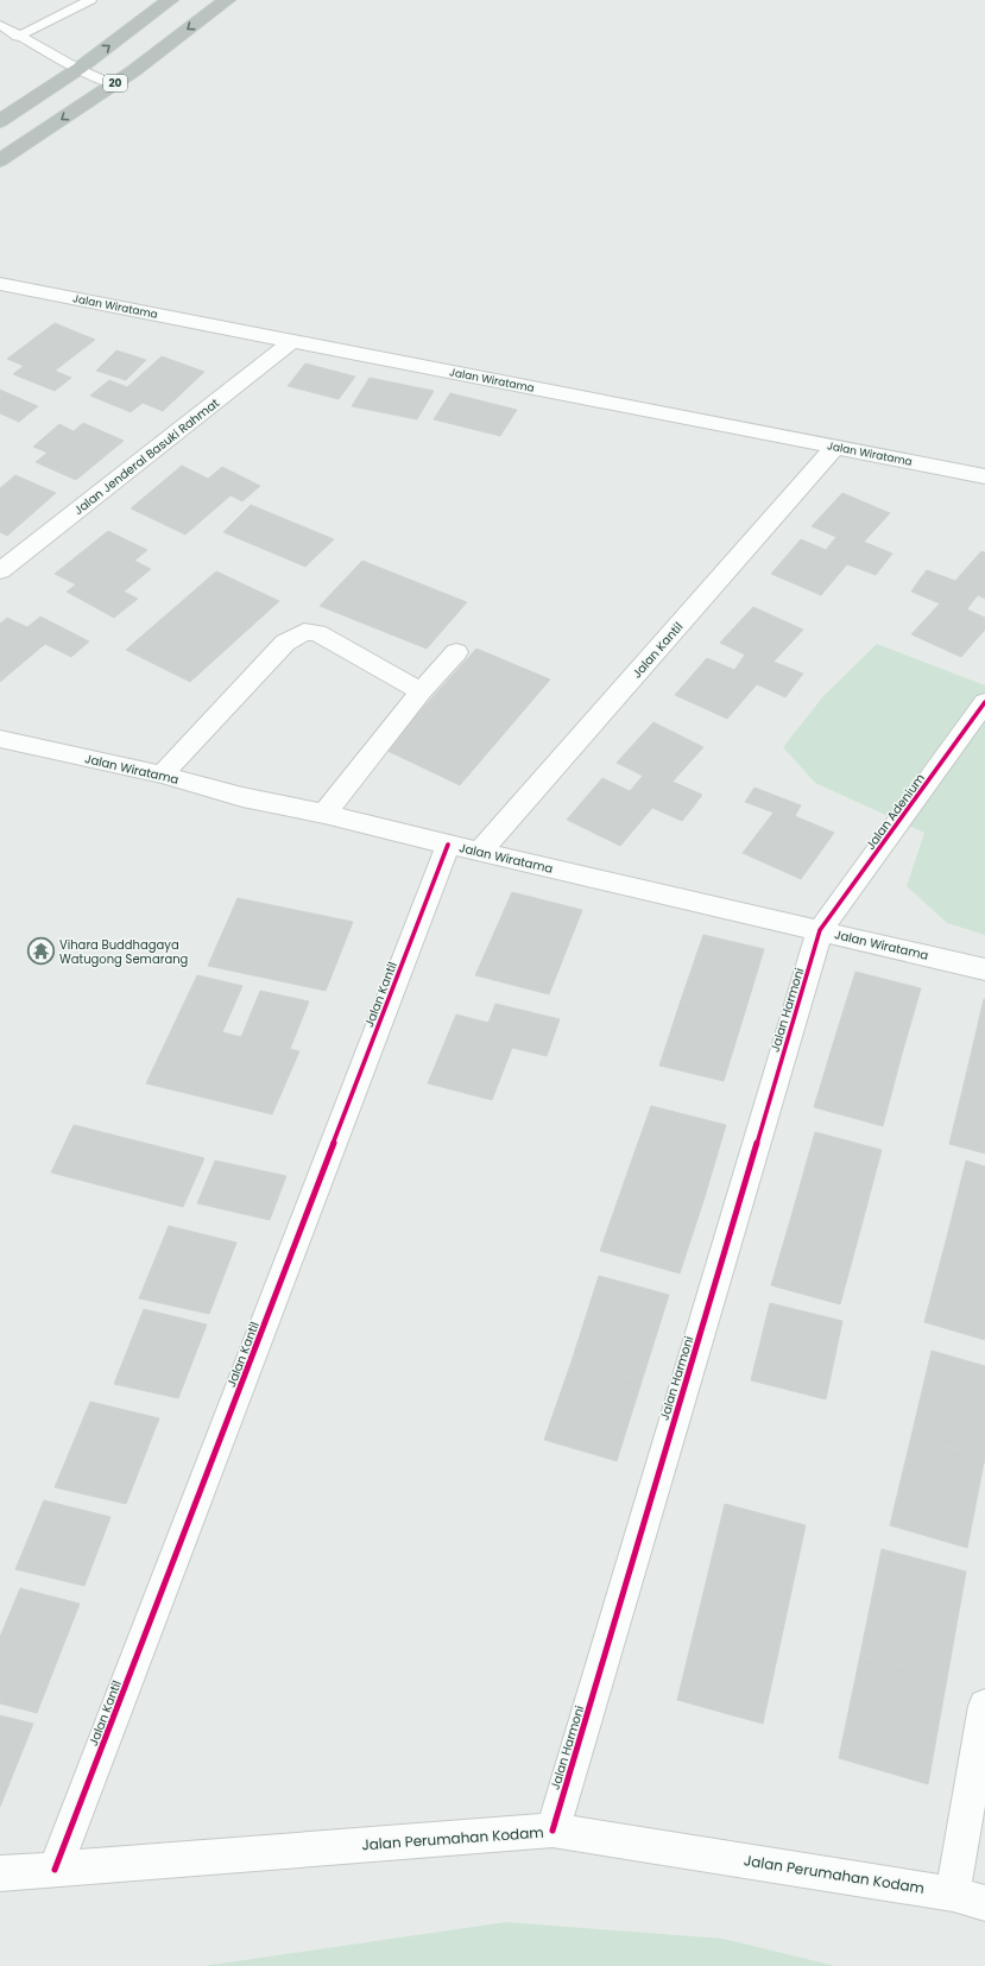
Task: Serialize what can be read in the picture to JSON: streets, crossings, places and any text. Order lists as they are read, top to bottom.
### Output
{
  "streets": {
    "highway": ["20"],
    "street": [
      "Jalan Wiratama",
      "Jalan Jenderal Basuki Rahmat",
      "Jalan Kantil",
      "Jalan Adenium",
      "Jalan Harmoni",
      "Jalan Perumahan Kodam"
    ]
  },
  "crossings": [
    ["Jalan Wiratama", "Jalan Jenderal Basuki Rahmat"],
    ["Jalan Wiratama", "Jalan Kantil"],
    ["Jalan Wiratama", "Jalan Adenium"],
    ["Jalan Wiratama", "Jalan Harmoni"],
    ["Jalan Kantil", "Jalan Perumahan Kodam"],
    ["Jalan Adenium", "Jalan Harmoni"],
    ["Jalan Harmoni", "Jalan Perumahan Kodam"]
  ],
  "places": {
    "temple": ["Vihara Buddhagaya Watugong Semarang"]
  }
}
